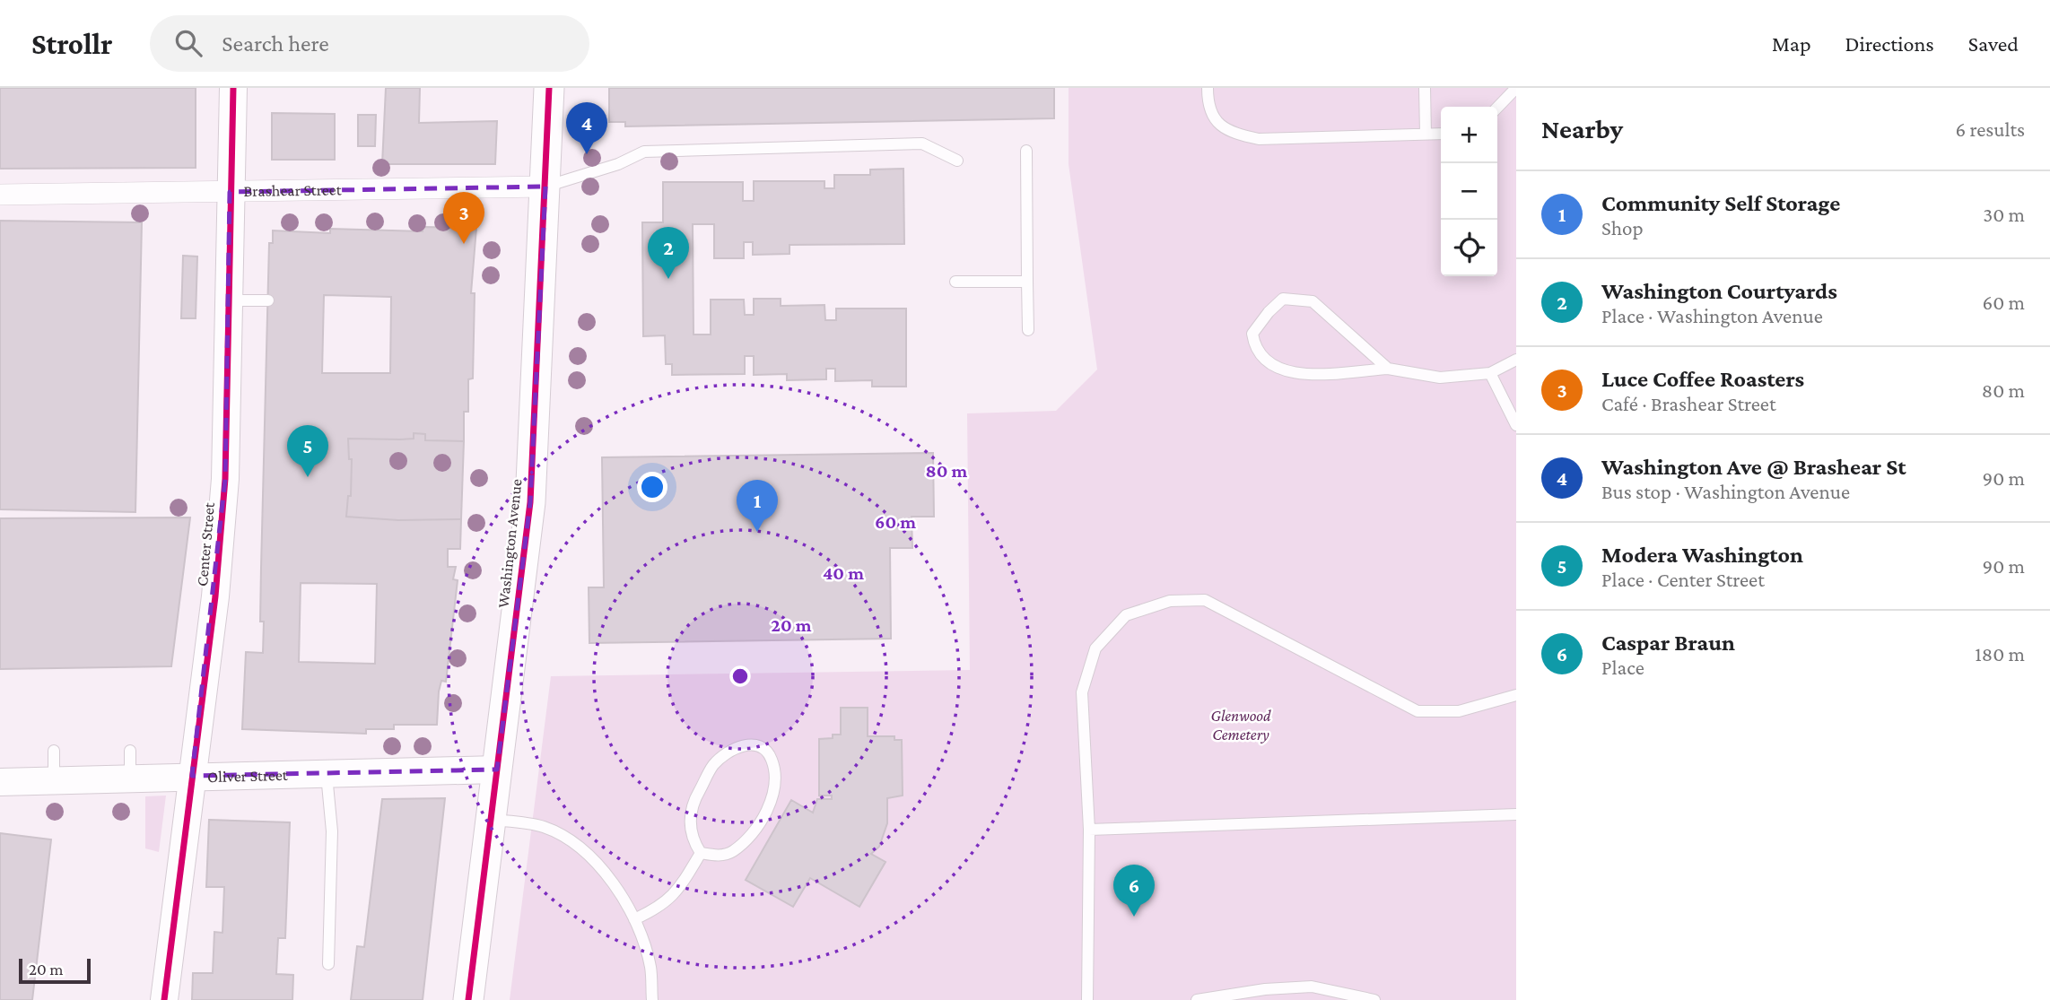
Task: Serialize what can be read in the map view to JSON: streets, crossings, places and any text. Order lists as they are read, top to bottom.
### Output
{
  "streets": {
    "main road": ["Washington Avenue"],
    "street": ["Brashear Street", "Center Street", "Oliver Street"]
  },
  "crossings": [
    ["Brashear Street", "Washington Avenue"],
    ["Brashear Street", "Center Street"],
    ["Washington Avenue", "Oliver Street"],
    ["Center Street", "Oliver Street"]
  ],
  "parks": ["Glenwood Cemetery"],
  "scale_bar": "20 m",
  "page": {
    "header": "Strollr",
    "search": "Search here",
    "nav": ["Map", "Directions", "Saved"],
    "heading": ["Nearby", "6 results"],
    "pins": [
      "4",
      "3",
      "2",
      "5",
      "1",
      "6"
    ],
    "map_buttons": ["+", "−"],
    "list": [
      {
        "mark": "1",
        "name": "Community Self Storage",
        "note": "Shop",
        "value": "30 m"
      },
      {
        "mark": "2",
        "name": "Washington Courtyards",
        "note": "Place · Washington Avenue",
        "value": "60 m"
      },
      {
        "mark": "3",
        "name": "Luce Coffee Roasters",
        "note": "Café · Brashear Street",
        "value": "80 m"
      },
      {
        "mark": "4",
        "name": "Washington Ave @ Brashear St",
        "note": "Bus stop · Washington Avenue",
        "value": "90 m"
      },
      {
        "mark": "5",
        "name": "Modera Washington",
        "note": "Place · Center Street",
        "value": "90 m"
      },
      {
        "mark": "6",
        "name": "Caspar Braun",
        "note": "Place",
        "value": "180 m"
      }
    ],
    "scale": "20 m"
  },
  "rings": [
    "80 m",
    "60 m",
    "40 m",
    "20 m"
  ]
}
